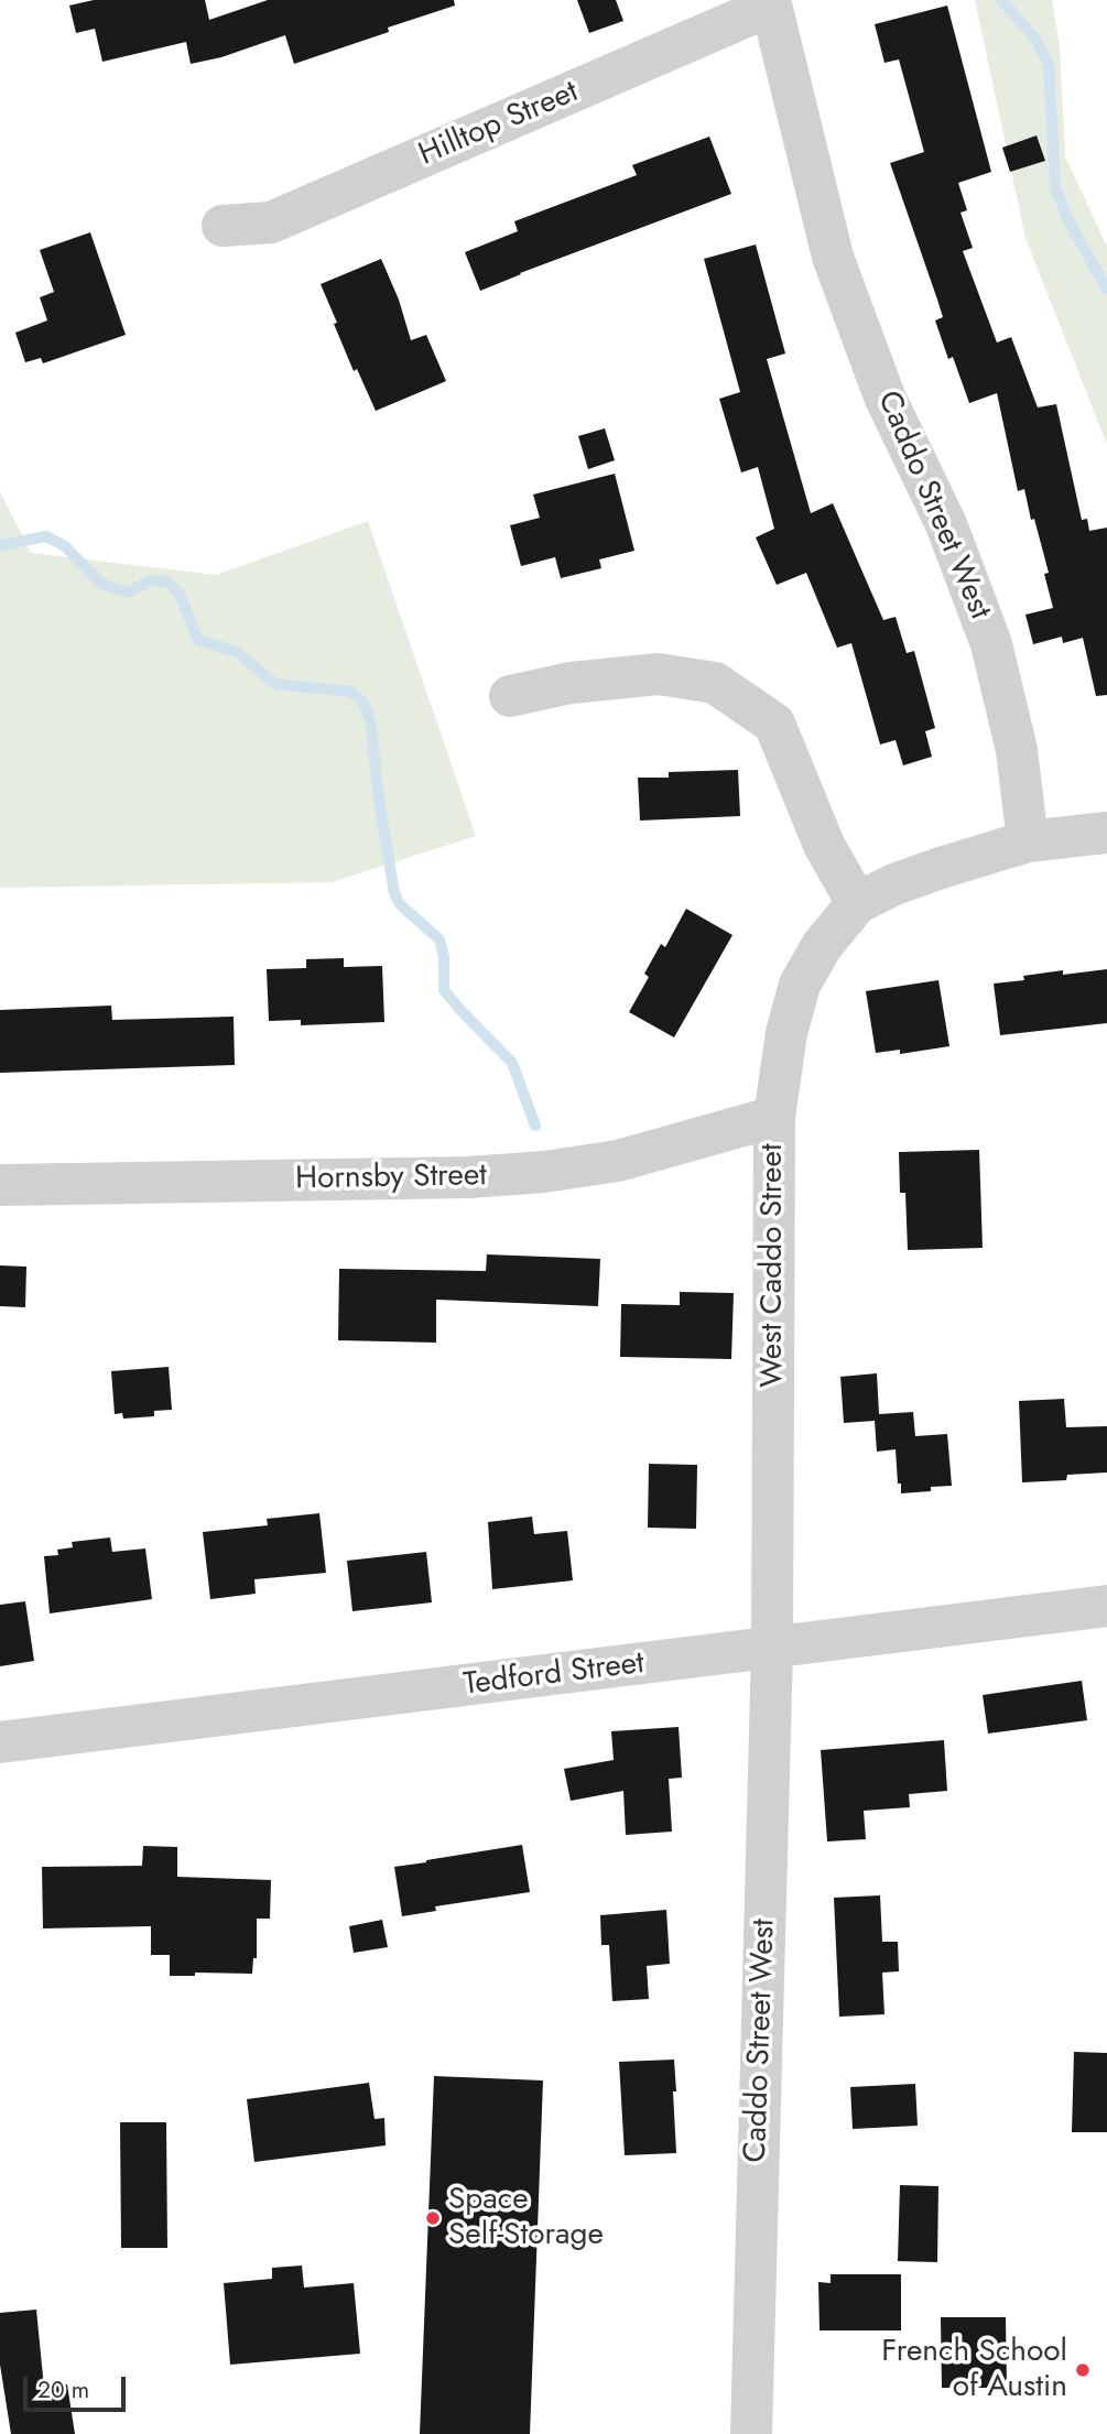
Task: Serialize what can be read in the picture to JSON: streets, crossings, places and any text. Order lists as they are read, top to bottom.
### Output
{
  "streets": {
    "street": [
      "Hilltop Street",
      "Caddo Street West",
      "Hornsby Street",
      "West Caddo Street",
      "Tedford Street"
    ]
  },
  "crossings": [
    ["Hilltop Street", "Caddo Street West"],
    ["Caddo Street West", "West Caddo Street"],
    ["Caddo Street West", "Tedford Street"],
    ["Hornsby Street", "West Caddo Street"],
    ["West Caddo Street", "Tedford Street"]
  ],
  "places": ["Space Self-Storage", "French School of Austin"],
  "scale_bar": "20 m"
}
